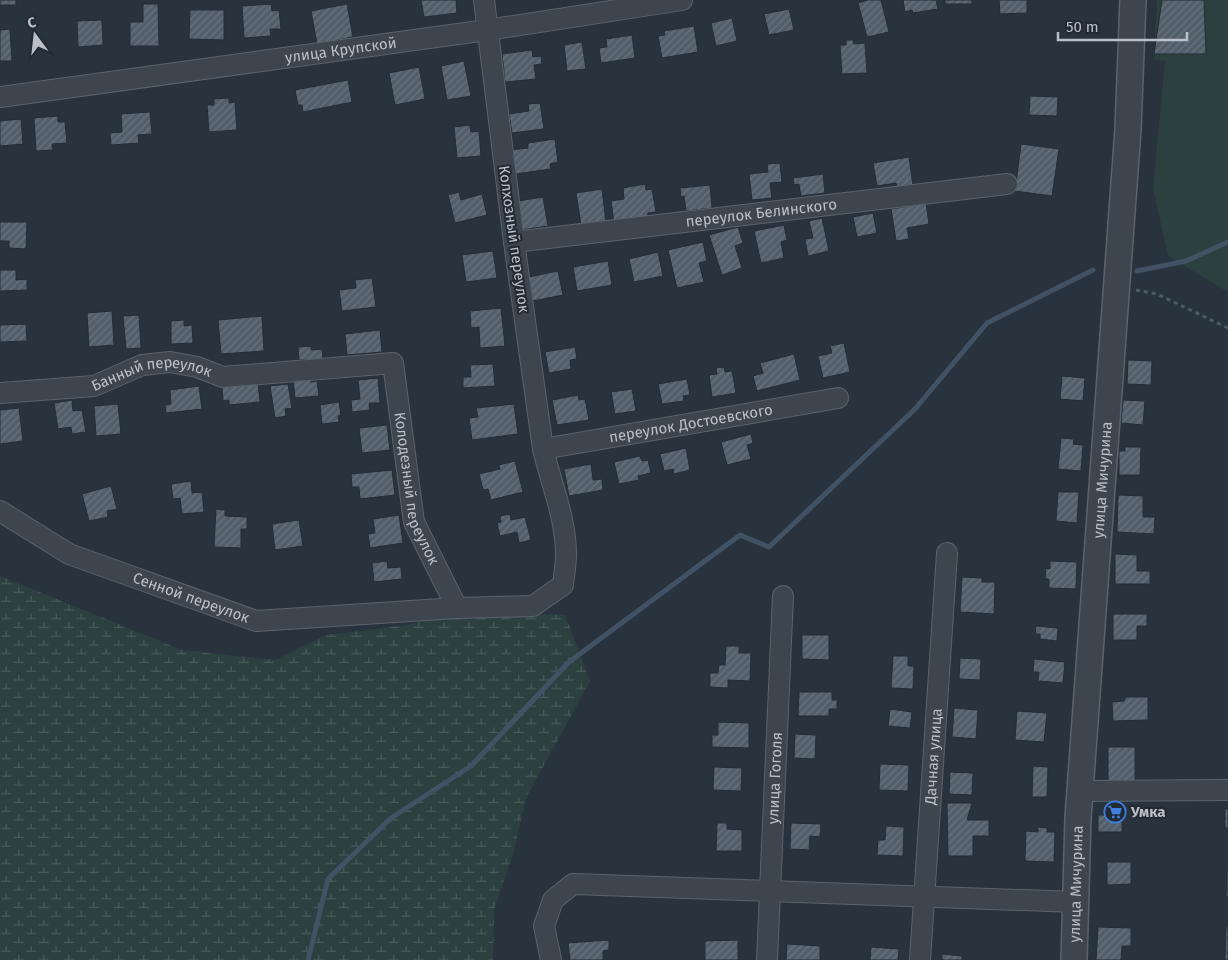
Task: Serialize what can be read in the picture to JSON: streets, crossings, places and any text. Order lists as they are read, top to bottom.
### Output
{
  "streets": {
    "street": [
      "улица Крупской",
      "переулок Белинского",
      "Колхозный переулок",
      "Банный переулок",
      "переулок Достоевского",
      "улица Мичурина",
      "Колодезный переулок",
      "Сенной переулок",
      "Дачная улица",
      "улица Гоголя"
    ]
  },
  "crossings": [
    ["улица Крупской", "Колхозный переулок"],
    ["переулок Белинского", "Колхозный переулок"],
    ["Колхозный переулок", "переулок Достоевского"],
    ["Колхозный переулок", "Сенной переулок"],
    ["Банный переулок", "Колодезный переулок"],
    ["Колодезный переулок", "Сенной переулок"]
  ],
  "places": {
    "supermarket": ["Умка"]
  },
  "scale_bar": "50 m",
  "north": "top"
}
